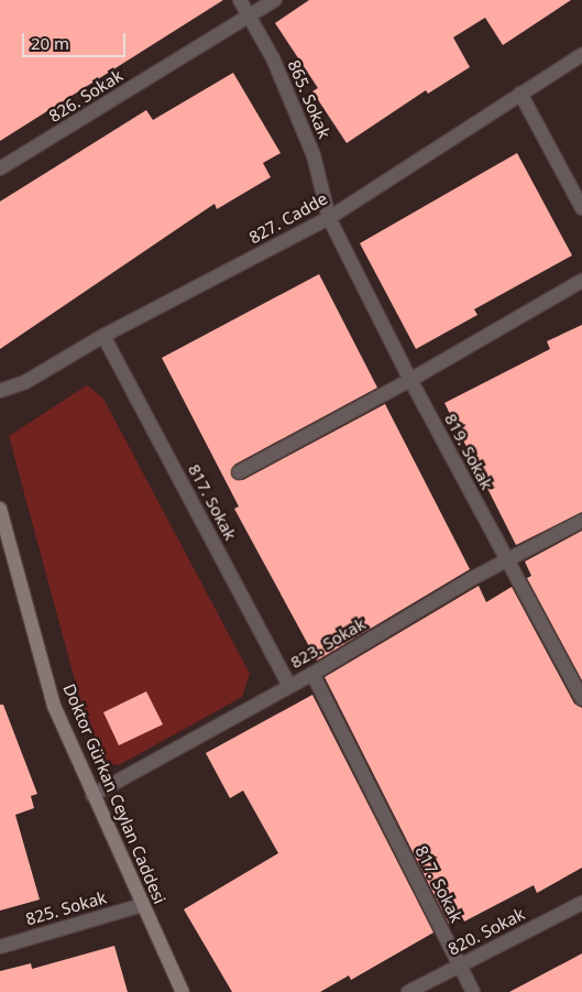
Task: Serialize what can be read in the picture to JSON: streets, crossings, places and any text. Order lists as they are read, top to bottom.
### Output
{
  "streets": {
    "main road": ["Doktor Gürkan Ceylan Caddesi"],
    "street": [
      "826. Sokak",
      "865. Sokak",
      "827. Cadde",
      "819. Sokak",
      "817. Sokak",
      "823. Sokak",
      "825. Sokak",
      "820. Sokak"
    ]
  },
  "crossings": [
    ["826. Sokak", "865. Sokak"],
    ["865. Sokak", "827. Cadde"],
    ["865. Sokak", "819. Sokak"],
    ["827. Cadde", "819. Sokak"],
    ["827. Cadde", "817. Sokak"],
    ["819. Sokak", "823. Sokak"],
    ["817. Sokak", "823. Sokak"],
    ["817. Sokak", "820. Sokak"],
    ["823. Sokak", "Doktor Gürkan Ceylan Caddesi"],
    ["Doktor Gürkan Ceylan Caddesi", "825. Sokak"]
  ],
  "scale_bar": "20 m"
}
